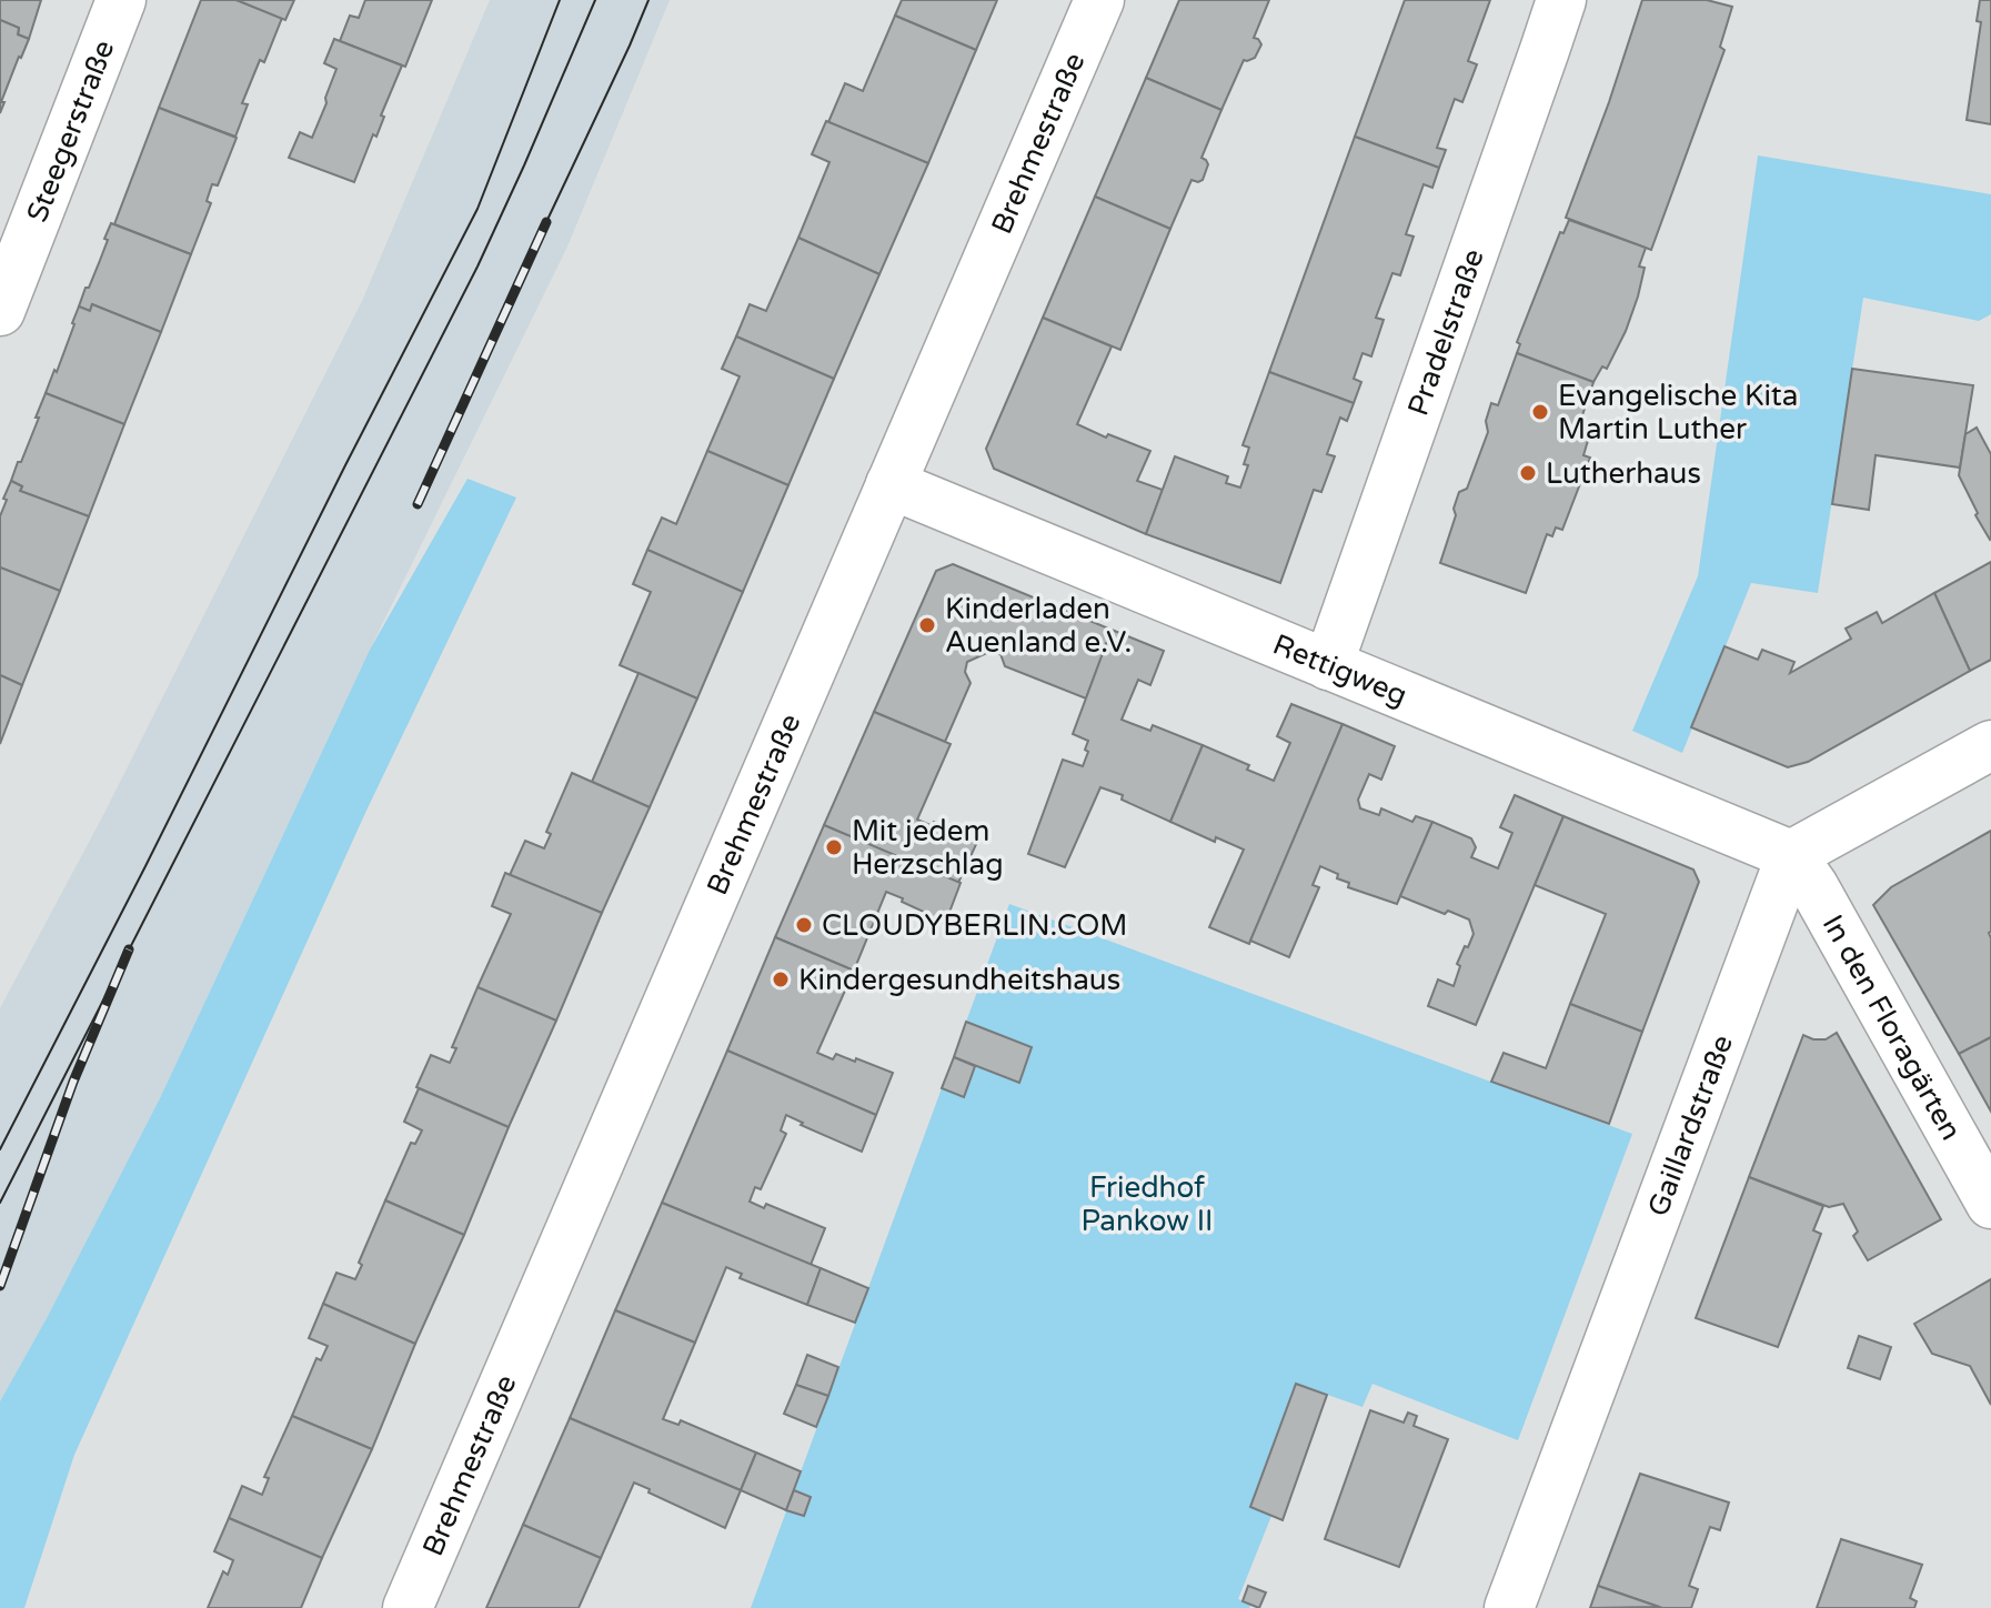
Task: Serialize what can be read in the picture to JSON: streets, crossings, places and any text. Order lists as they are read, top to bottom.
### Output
{
  "streets": {
    "street": [
      "Steegerstraße",
      "Brehmestraße",
      "Pradelstraße",
      "Rettigweg",
      "In den Floragärten",
      "Gaillardstraße"
    ]
  },
  "crossings": [
    ["Brehmestraße", "Rettigweg"],
    ["Pradelstraße", "Rettigweg"],
    ["Rettigweg", "In den Floragärten"],
    ["Rettigweg", "Gaillardstraße"],
    ["In den Floragärten", "Gaillardstraße"]
  ],
  "parks": ["Friedhof Pankow II"],
  "places": [
    "Evangelische Kita Martin Luther",
    "Lutherhaus",
    "Kinderladen Auenland e.V.",
    "Mit jedem Herzschlag",
    "CLOUDYBERLIN.COM",
    "Kindergesundheitshaus"
  ]
}
